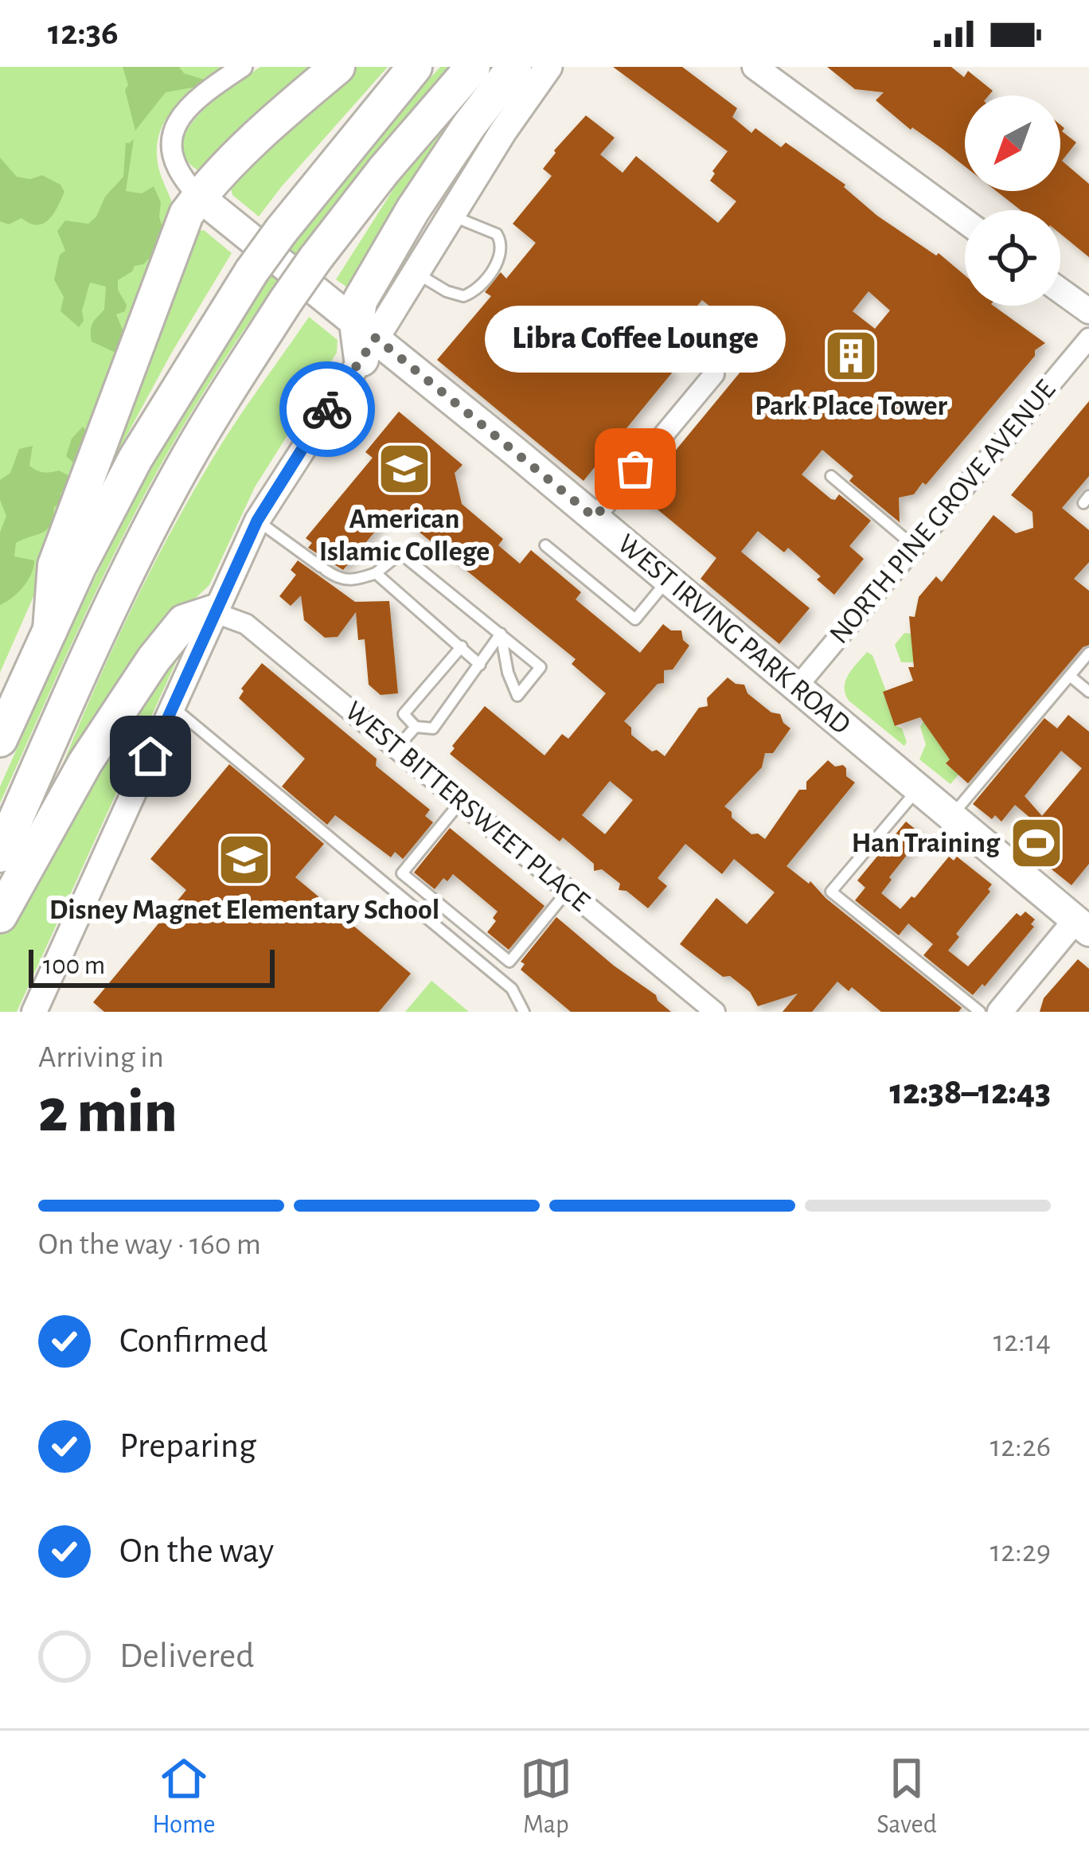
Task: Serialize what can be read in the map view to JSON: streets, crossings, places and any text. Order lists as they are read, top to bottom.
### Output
{
  "streets": {
    "main road": ["WEST IRVING PARK ROAD"],
    "street": ["NORTH PINE GROVE AVENUE", "WEST BITTERSWEET PLACE"]
  },
  "crossings": [
    ["NORTH PINE GROVE AVENUE", "WEST IRVING PARK ROAD"]
  ],
  "places": {
    "building": ["Park Place Tower"],
    "school or university": ["American Islamic College", "Disney Magnet Elementary School"],
    "other": ["Libra Coffee Lounge"],
    "sports": ["Han Training"]
  },
  "scale_bar": "100 m",
  "north": "bottom left",
  "page": {
    "status": "12:36",
    "bubble": "Libra Coffee Lounge",
    "scale": "100 m",
    "heading": ["2 min", "Arriving in", "12:38–12:43"],
    "bar": "On the way · 160 m",
    "list": [
      ["Confirmed", "12:14"],
      ["Preparing", "12:26"],
      ["On the way", "12:29"],
      "Delivered"
    ],
    "tabs": ["Home", "Map", "Saved"]
  }
}
